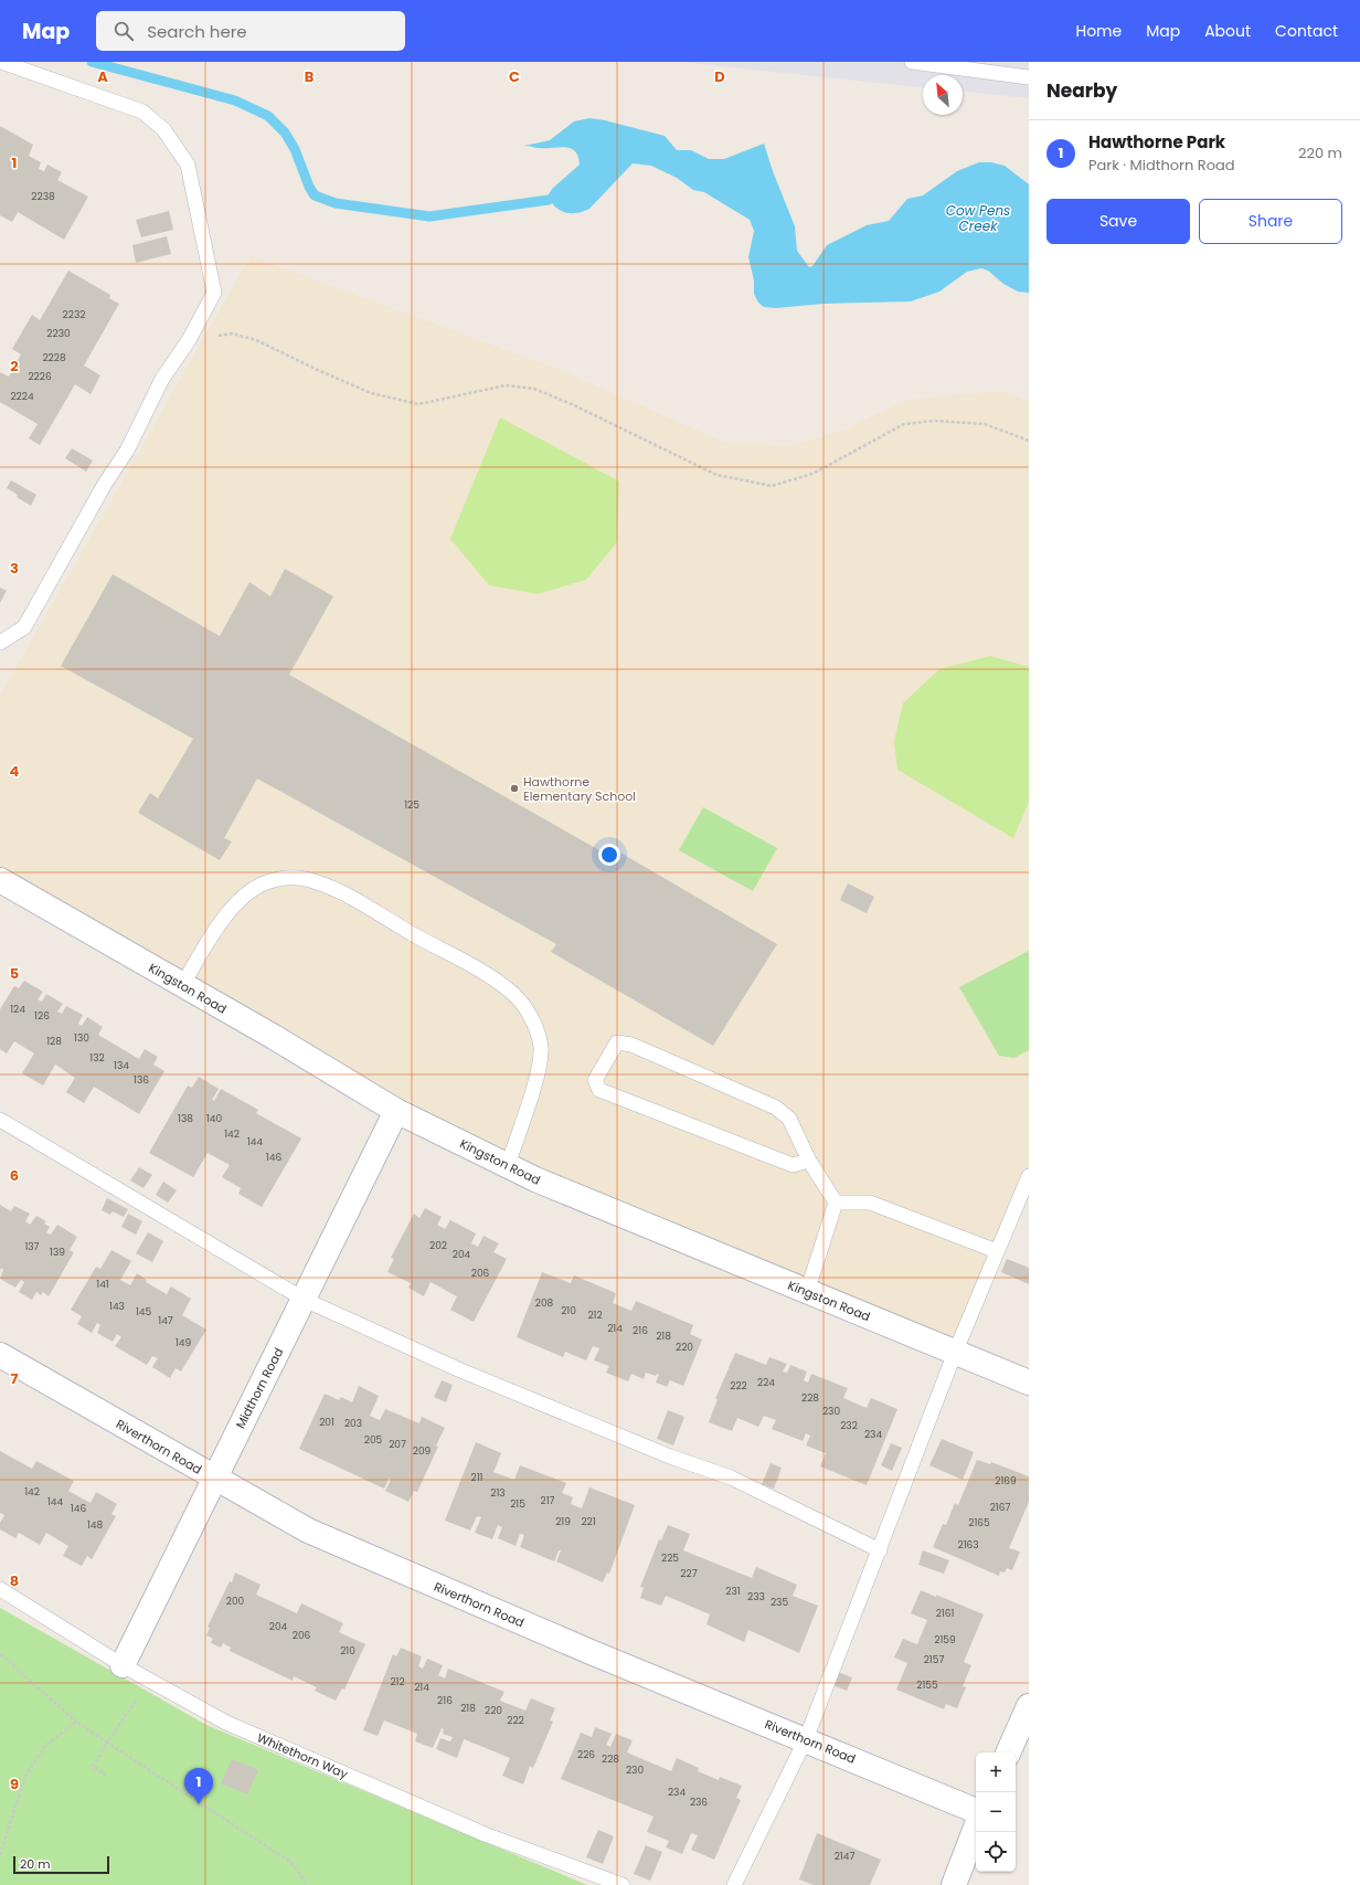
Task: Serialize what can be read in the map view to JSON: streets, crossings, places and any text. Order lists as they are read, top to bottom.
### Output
{
  "streets": {
    "street": ["Kingston Road", "Midthorn Road", "Riverthorn Road"],
    "lane": ["Whitethorn Way"]
  },
  "crossings": [
    ["Kingston Road", "Midthorn Road"],
    ["Midthorn Road", "Riverthorn Road"],
    ["Midthorn Road", "Whitethorn Way"]
  ],
  "water": ["Cow Pens Creek"],
  "places": ["Hawthorne Elementary School"],
  "house_numbers": [
    "2238",
    "2232",
    "2230",
    "2228",
    "2226",
    "2224",
    "125",
    "124",
    "126",
    "130",
    "128",
    "132",
    "134",
    "136",
    "138",
    "140",
    "142",
    "144",
    "146",
    "202",
    "137",
    "139",
    "204",
    "206",
    "141",
    "208",
    "143",
    "210",
    "145",
    "212",
    "147",
    "214",
    "216",
    "218",
    "149",
    "220",
    "224",
    "222",
    "228",
    "230",
    "201",
    "203",
    "232",
    "234",
    "205",
    "207",
    "209",
    "211",
    "2169",
    "142",
    "213",
    "217",
    "144",
    "215",
    "2167",
    "146",
    "219",
    "221",
    "2165",
    "148",
    "2163",
    "225",
    "227",
    "231",
    "233",
    "200",
    "235",
    "2161",
    "204",
    "206",
    "2159",
    "210",
    "2157",
    "212",
    "2155",
    "214",
    "216",
    "218",
    "220",
    "222",
    "226",
    "228",
    "230",
    "234",
    "236",
    "2147"
  ],
  "scale_bar": "20 m",
  "north": "top left",
  "page": {
    "header": "Map",
    "search": "Search here",
    "nav": [
      "Home",
      "Map",
      "About",
      "Contact"
    ],
    "heading": "Nearby",
    "list": [
      {
        "mark": "1",
        "name": "Hawthorne Park",
        "note": "Park · Midthorn Road",
        "value": "220 m"
      }
    ],
    "buttons": ["Save", "Share"],
    "map_buttons": ["+", "−"],
    "pins": "1",
    "scale": "20 m"
  },
  "grid": {
    "columns": [
      "A",
      "B",
      "C",
      "D"
    ],
    "rows": [
      "1",
      "2",
      "3",
      "4",
      "5",
      "6",
      "7",
      "8",
      "9"
    ]
  }
}
